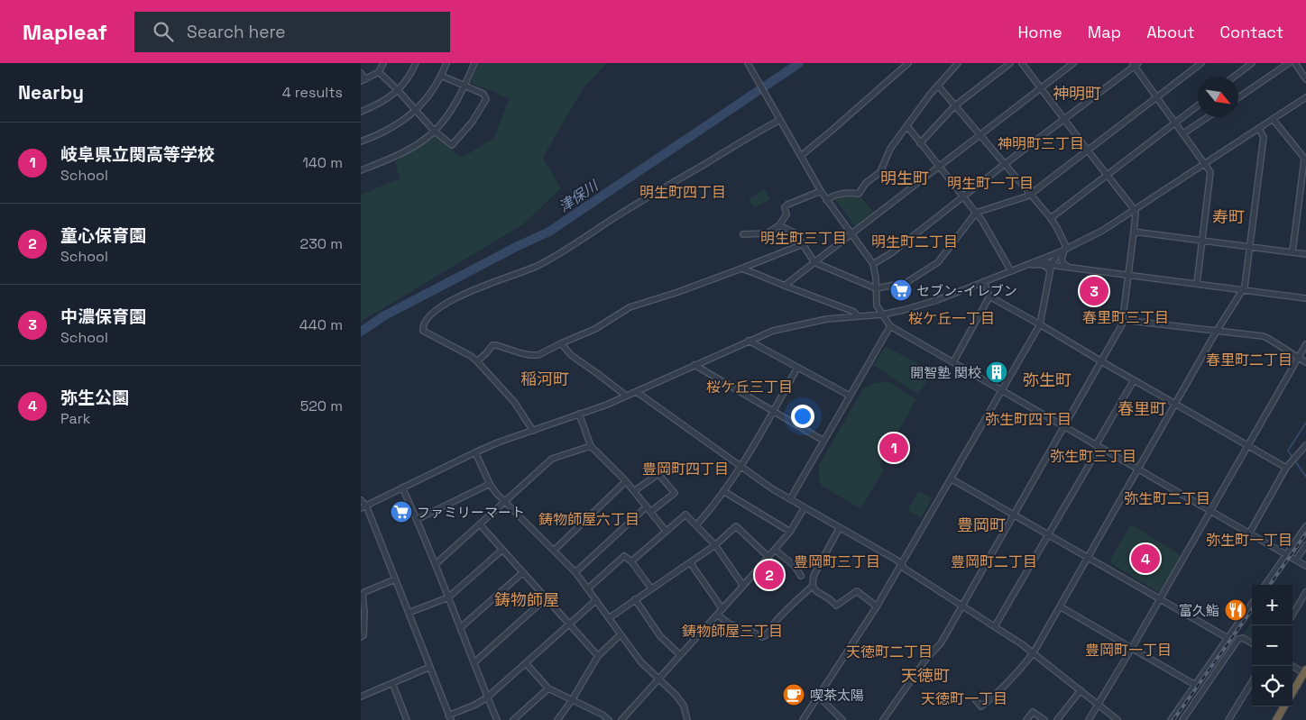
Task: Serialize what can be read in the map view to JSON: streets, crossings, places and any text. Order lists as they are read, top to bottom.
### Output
{
  "districts": [
    "神明町",
    "神明町三丁目",
    "明生町",
    "明生町一丁目",
    "明生町四丁目",
    "寿町",
    "明生町三丁目",
    "明生町二丁目",
    "春里町三丁目",
    "桜ケ丘一丁目",
    "春里町二丁目",
    "稲河町",
    "弥生町",
    "桜ケ丘三丁目",
    "春里町",
    "弥生町四丁目",
    "弥生町三丁目",
    "豊岡町四丁目",
    "弥生町二丁目",
    "鋳物師屋六丁目",
    "豊岡町",
    "弥生町一丁目",
    "豊岡町三丁目",
    "豊岡町二丁目",
    "鋳物師屋",
    "鋳物師屋三丁目",
    "豊岡町一丁目",
    "天徳町二丁目",
    "天徳町",
    "天徳町一丁目"
  ],
  "water": ["津保川"],
  "places": {
    "supermarket": ["セブン-イレブン", "ファミリーマート"],
    "building": ["開智塾 関校"],
    "restaurant": ["富久鮨"],
    "cafe": ["喫茶太陽"]
  },
  "north": "bottom right",
  "page": {
    "header": "Mapleaf",
    "search": "Search here",
    "nav": [
      "Home",
      "Map",
      "About",
      "Contact"
    ],
    "heading": ["Nearby", "4 results"],
    "list": [
      {
        "mark": "1",
        "name": "岐阜県立関高等学校",
        "note": "School",
        "value": "140 m"
      },
      {
        "mark": "2",
        "name": "童心保育園",
        "note": "School",
        "value": "230 m"
      },
      {
        "mark": "3",
        "name": "中濃保育園",
        "note": "School",
        "value": "440 m"
      },
      {
        "mark": "4",
        "name": "弥生公園",
        "note": "Park",
        "value": "520 m"
      }
    ],
    "pins": [
      "3",
      "1",
      "4",
      "2"
    ],
    "map_buttons": ["+", "−"]
  }
}
